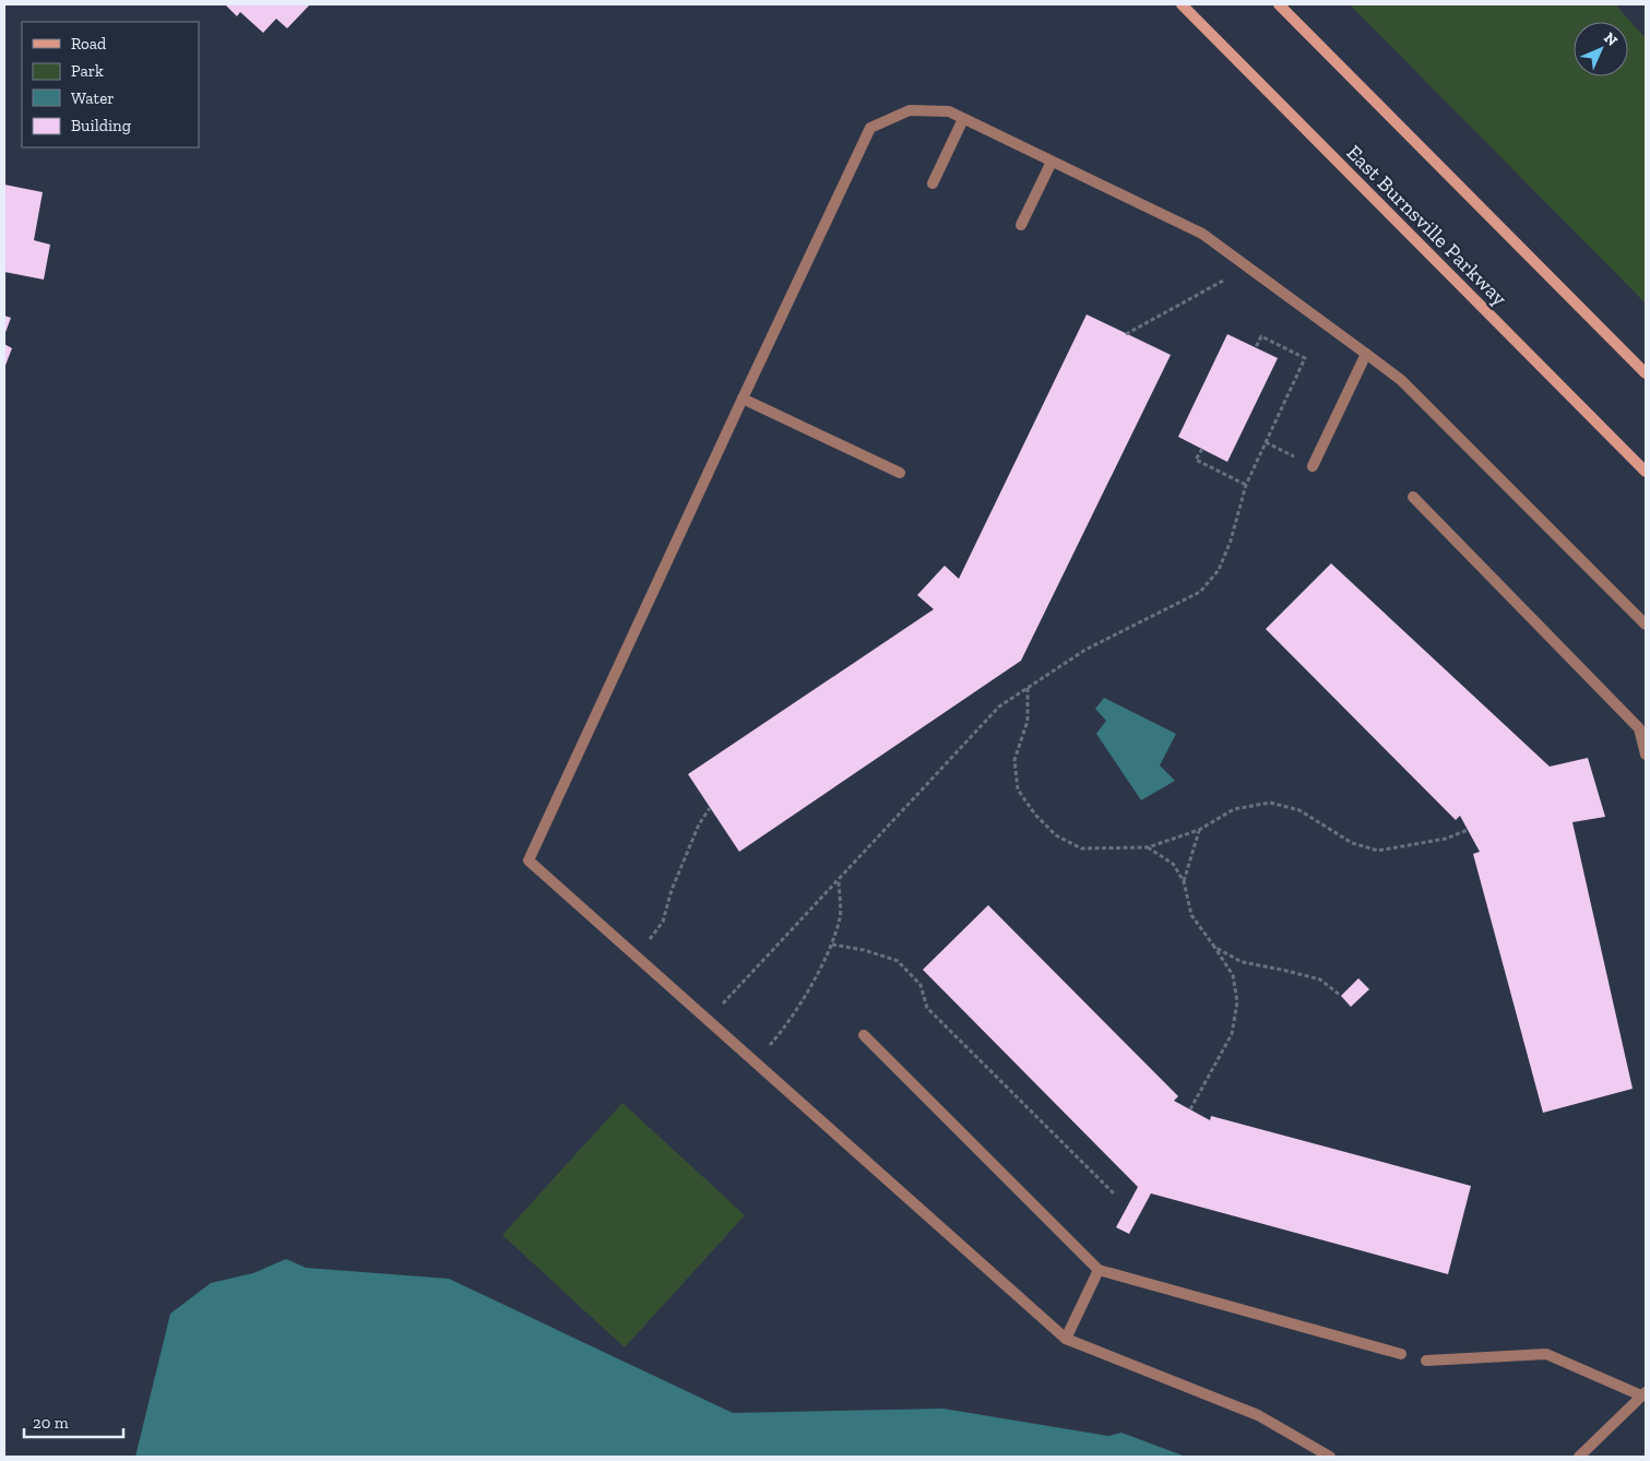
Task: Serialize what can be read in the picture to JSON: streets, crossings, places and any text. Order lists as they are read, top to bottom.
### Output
{
  "streets": {
    "street": ["East Burnsville Parkway"]
  },
  "legend": [
    "Road",
    "Park",
    "Water",
    "Building"
  ],
  "scale_bar": "20 m",
  "north": "top right"
}
